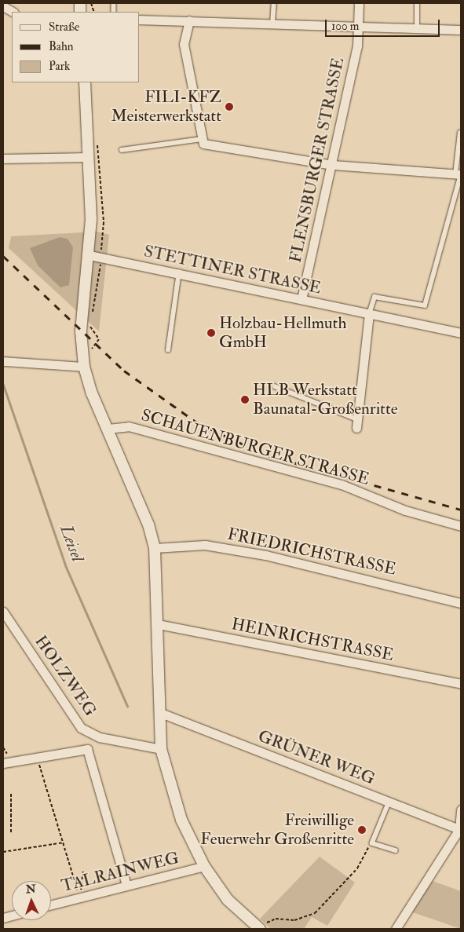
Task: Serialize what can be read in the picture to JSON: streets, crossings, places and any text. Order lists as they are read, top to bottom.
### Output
{
  "streets": {
    "street": [
      "FLENSBURGER STRASSE",
      "STETTINER STRASSE",
      "SCHAUENBURGER STRASSE",
      "FRIEDRICHSTRASSE",
      "HEINRICHSTRASSE",
      "HOLZWEG",
      "GRÜNER WEG",
      "TALRAINWEG"
    ]
  },
  "crossings": [
    ["FLENSBURGER STRASSE", "STETTINER STRASSE"]
  ],
  "water": ["Leisel"],
  "places": [
    "FILI-KFZ Meisterwerkstatt",
    "Holzbau-Hellmuth GmbH",
    "HLB Werkstatt Baunatal-Großenritte",
    "Freiwillige Feuerwehr Großenritte"
  ],
  "legend": ["Straße", "Bahn", "Park"],
  "scale_bar": "100 m",
  "north": "top"
}
